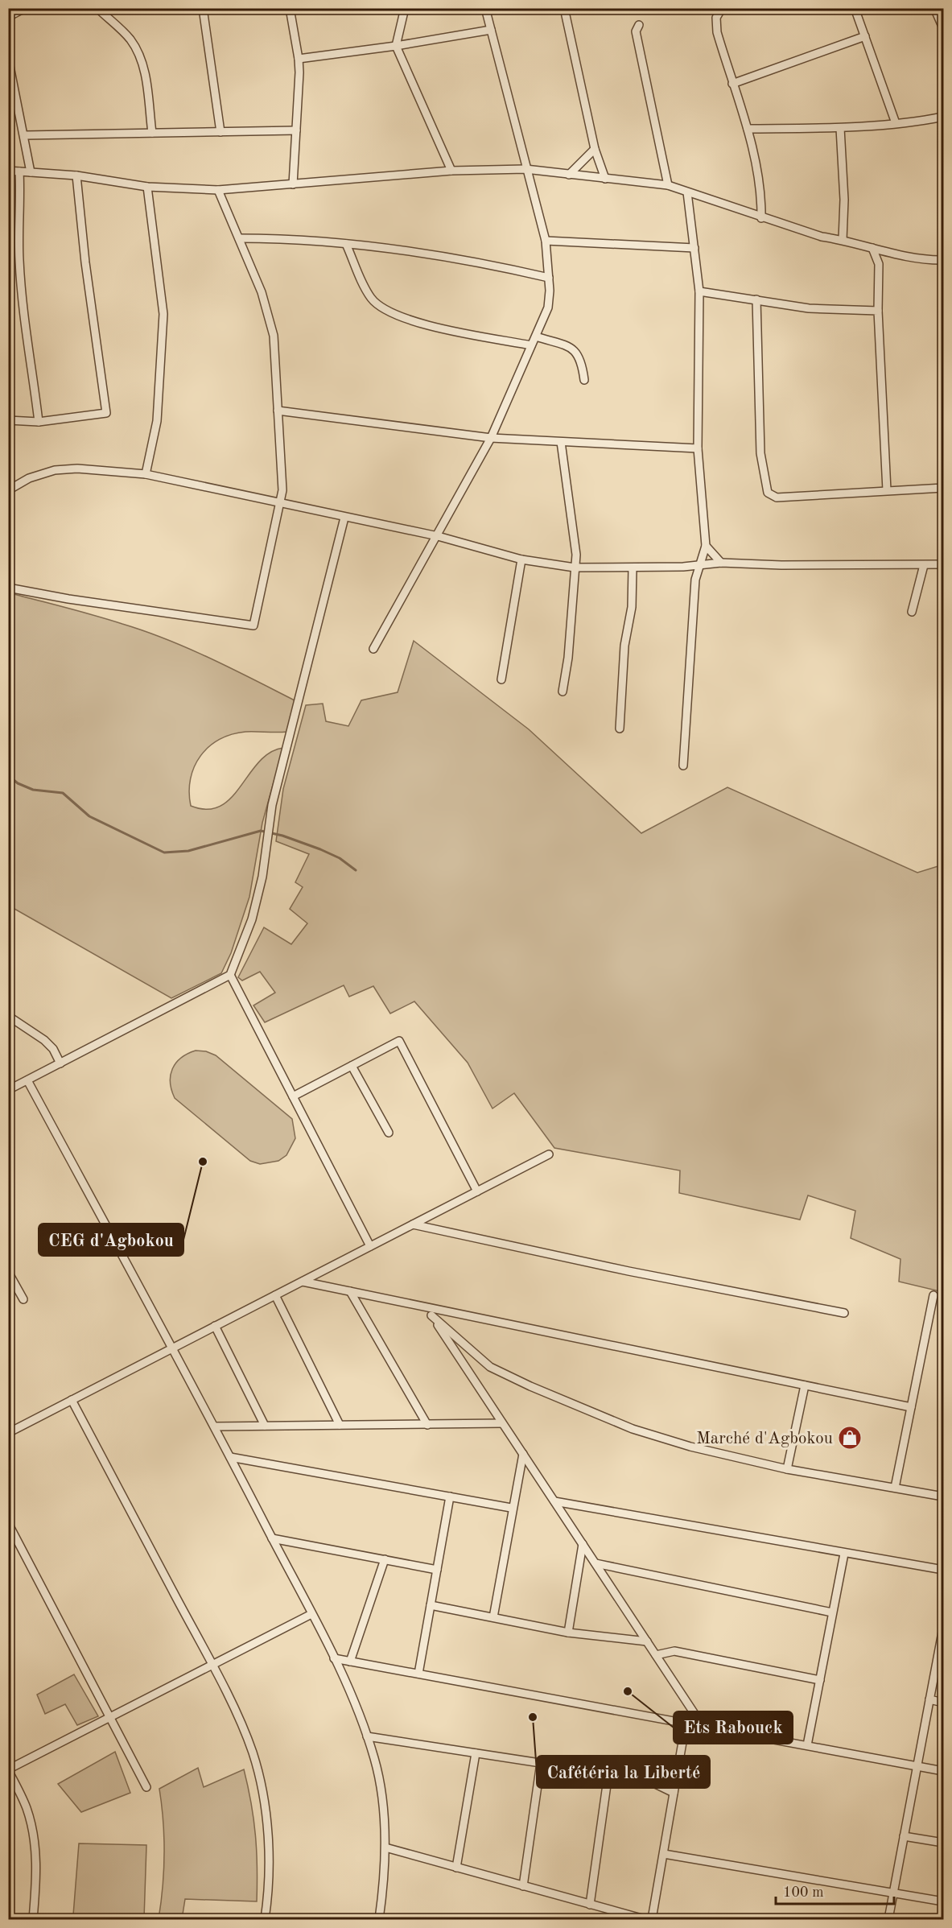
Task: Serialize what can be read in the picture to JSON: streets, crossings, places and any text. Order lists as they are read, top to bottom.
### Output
{
  "places": {
    "other": ["CEG d'Agbokou", "Ets Rabouck", "Cafétéria la Liberté"],
    "shop": ["Marché d'Agbokou"]
  },
  "scale_bar": "100 m"
}
